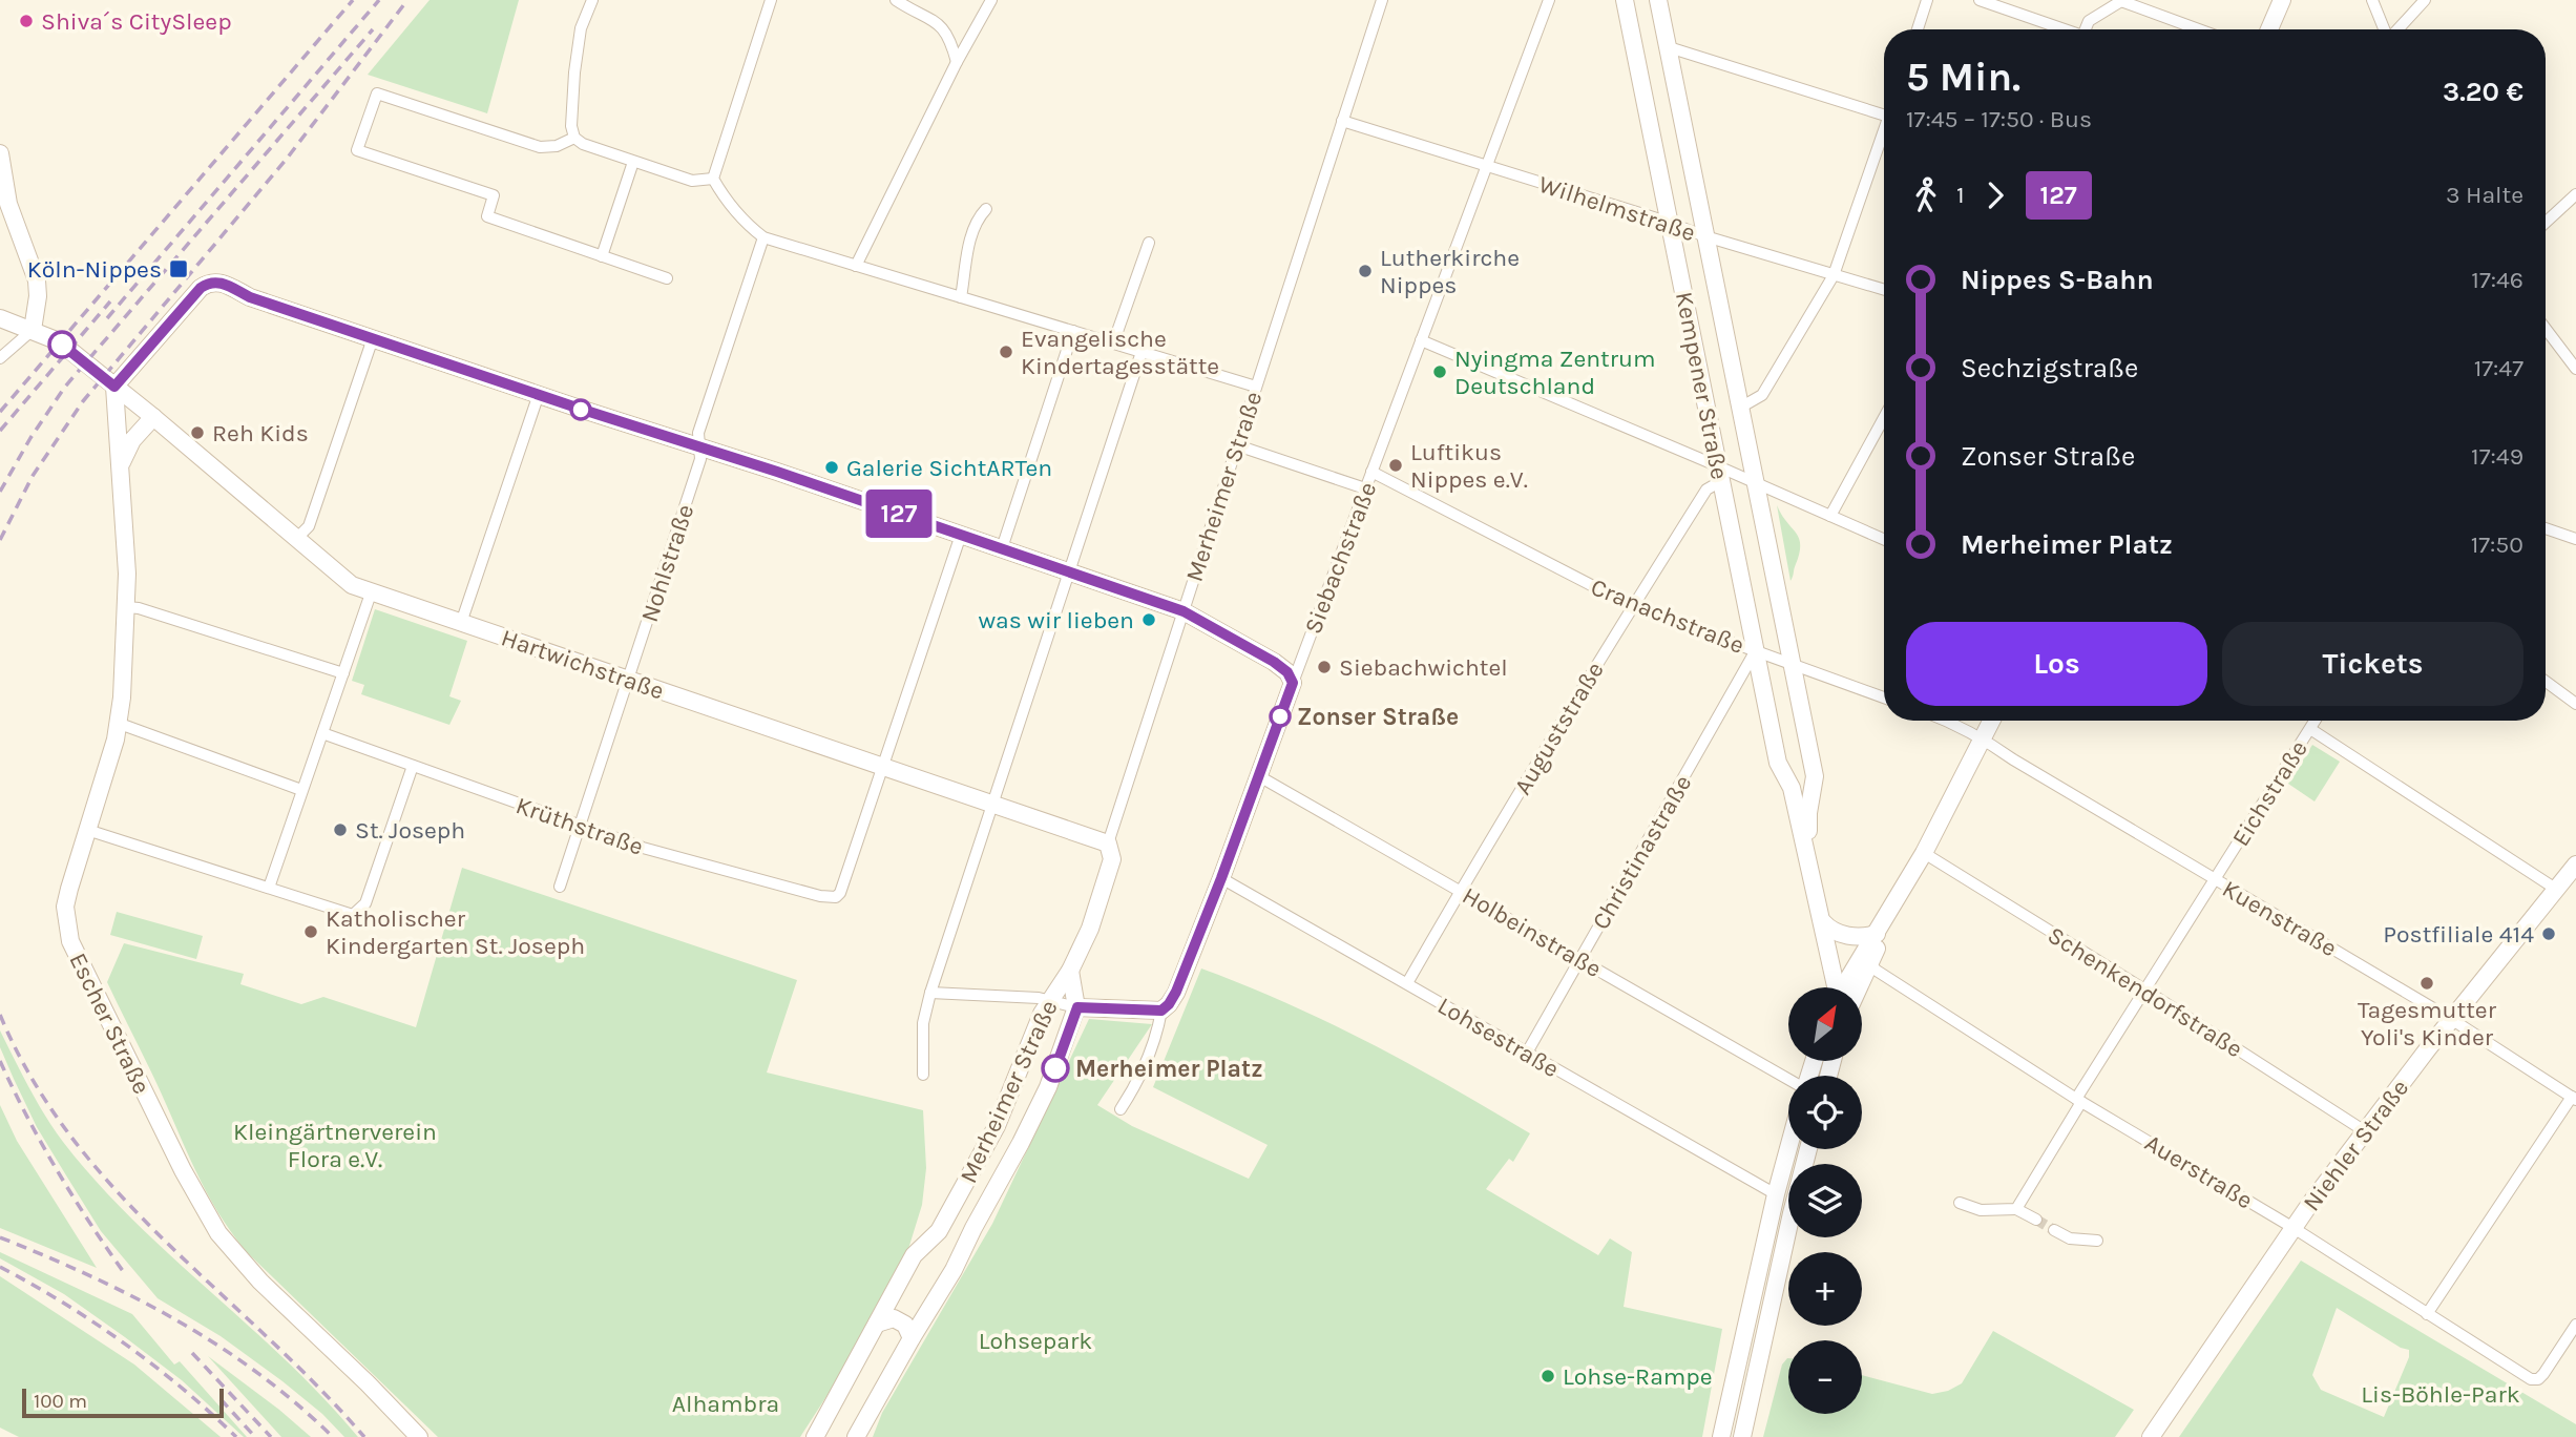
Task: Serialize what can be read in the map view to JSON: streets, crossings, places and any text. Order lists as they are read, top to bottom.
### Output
{
  "streets": {
    "street": [
      "Wilhelmstraße",
      "Kempener Straße",
      "Merheimer Straße",
      "Siebachstraße",
      "Nohlstraße",
      "Cranachstraße",
      "Hartwichstraße",
      "Auguststraße",
      "Eichstraße",
      "Krüthstraße",
      "Christinastraße",
      "Kuenstraße",
      "Holbeinstraße",
      "Schenkendorfstraße",
      "Escher Straße",
      "Lohsestraße",
      "Niehler Straße",
      "Auerstraße"
    ]
  },
  "crossings": [
    ["Wilhelmstraße", "Kempener Straße"],
    ["Wilhelmstraße", "Merheimer Straße"],
    ["Wilhelmstraße", "Siebachstraße"],
    ["Kempener Straße", "Cranachstraße"],
    ["Kempener Straße", "Auguststraße"],
    ["Kempener Straße", "Christinastraße"],
    ["Merheimer Straße", "Hartwichstraße"],
    ["Siebachstraße", "Cranachstraße"],
    ["Siebachstraße", "Holbeinstraße"],
    ["Siebachstraße", "Lohsestraße"],
    ["Nohlstraße", "Hartwichstraße"],
    ["Nohlstraße", "Krüthstraße"],
    ["Cranachstraße", "Auguststraße"],
    ["Cranachstraße", "Christinastraße"],
    ["Hartwichstraße", "Krüthstraße"],
    ["Hartwichstraße", "Escher Straße"],
    ["Auguststraße", "Holbeinstraße"],
    ["Auguststraße", "Lohsestraße"],
    ["Eichstraße", "Kuenstraße"],
    ["Eichstraße", "Schenkendorfstraße"],
    ["Eichstraße", "Auerstraße"],
    ["Christinastraße", "Holbeinstraße"],
    ["Christinastraße", "Lohsestraße"],
    ["Kuenstraße", "Niehler Straße"],
    ["Schenkendorfstraße", "Niehler Straße"],
    ["Niehler Straße", "Auerstraße"]
  ],
  "parks": [
    "Kleingärtnerverein Flora e.V.",
    "Lohsepark",
    "Lis-Böhle-Park",
    "Alhambra"
  ],
  "places": {
    "other": [
      "Shiva´s CitySleep",
      "Lutherkirche Nippes",
      "Evangelische Kindertagesstätte",
      "Nyingma Zentrum Deutschland",
      "Reh Kids",
      "Luftikus Nippes e.V.",
      "Galerie SichtARTen",
      "was wir lieben",
      "Siebachwichtel",
      "Zonser Straße",
      "St. Joseph",
      "Katholischer Kindergarten St. Joseph",
      "Postfiliale 414",
      "Tagesmutter Yoli's Kinder",
      "Merheimer Platz",
      "Lohse-Rampe"
    ],
    "transit": ["Köln-Nippes"]
  },
  "lines": ["bus line 127"],
  "scale_bar": "100 m",
  "north": "top right",
  "page": {
    "on_map": "127",
    "heading": ["5 Min.", "17:45 – 17:50 · Bus", "3.20 €"],
    "legs": ["1", "127", "3 Halte"],
    "list": [
      {
        "name": "Nippes S-Bahn",
        "value": "17:46"
      },
      {
        "name": "Sechzigstraße",
        "value": "17:47"
      },
      {
        "name": "Zonser Straße",
        "value": "17:49"
      },
      {
        "name": "Merheimer Platz",
        "value": "17:50"
      }
    ],
    "buttons": ["Los", "Tickets"],
    "map_buttons": ["+", "−"],
    "scale": "100 m"
  }
}
